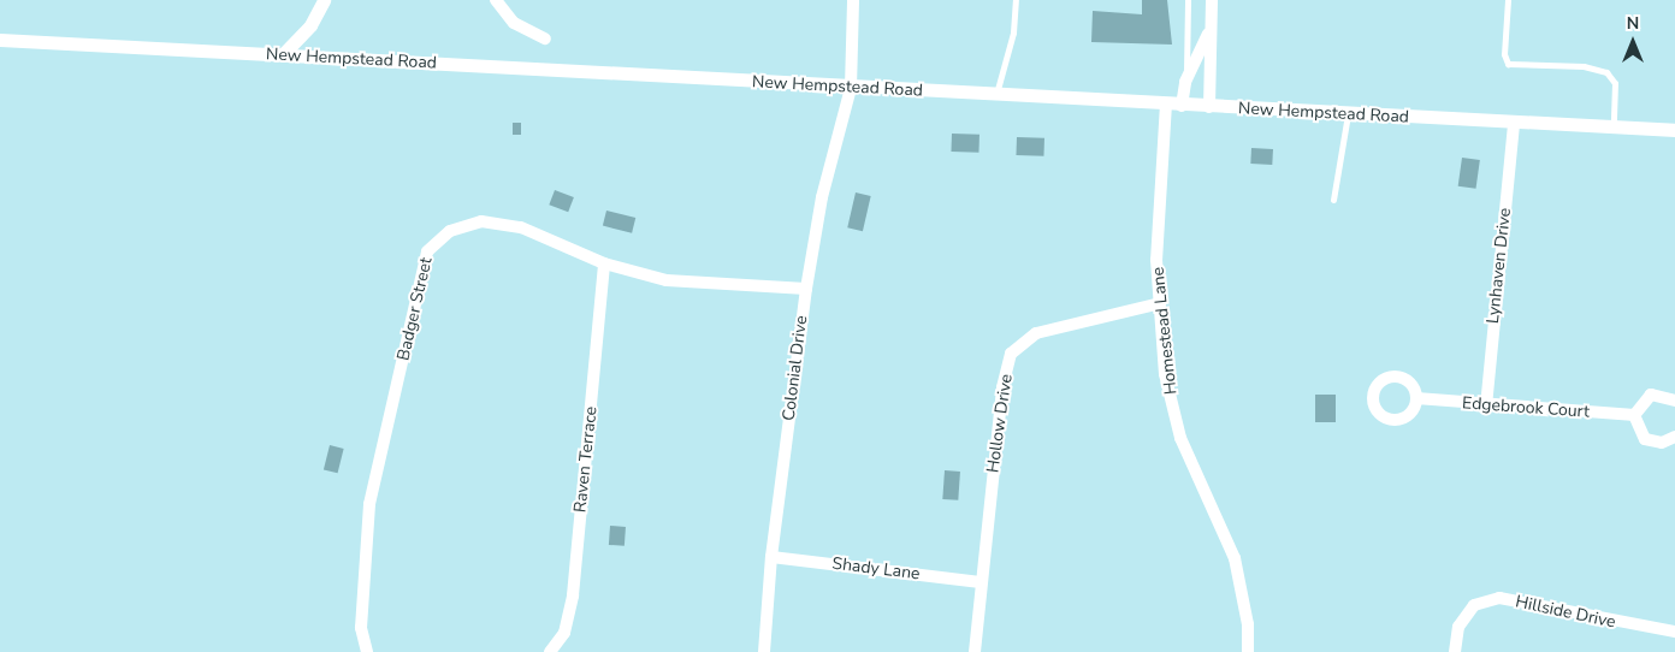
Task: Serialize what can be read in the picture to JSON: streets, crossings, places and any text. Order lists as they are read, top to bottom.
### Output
{
  "streets": {
    "street": [
      "New Hempstead Road",
      "Lynhaven Drive",
      "Badger Street",
      "Homestead Lane",
      "Colonial Drive",
      "Edgebrook Court",
      "Hollow Drive",
      "Raven Terrace",
      "Shady Lane",
      "Hillside Drive"
    ]
  },
  "crossings": [
    ["New Hempstead Road", "Lynhaven Drive"],
    ["New Hempstead Road", "Homestead Lane"],
    ["New Hempstead Road", "Colonial Drive"],
    ["Lynhaven Drive", "Edgebrook Court"],
    ["Badger Street", "Colonial Drive"],
    ["Badger Street", "Raven Terrace"],
    ["Homestead Lane", "Hollow Drive"],
    ["Colonial Drive", "Shady Lane"],
    ["Hollow Drive", "Shady Lane"]
  ],
  "north": "top"
}
